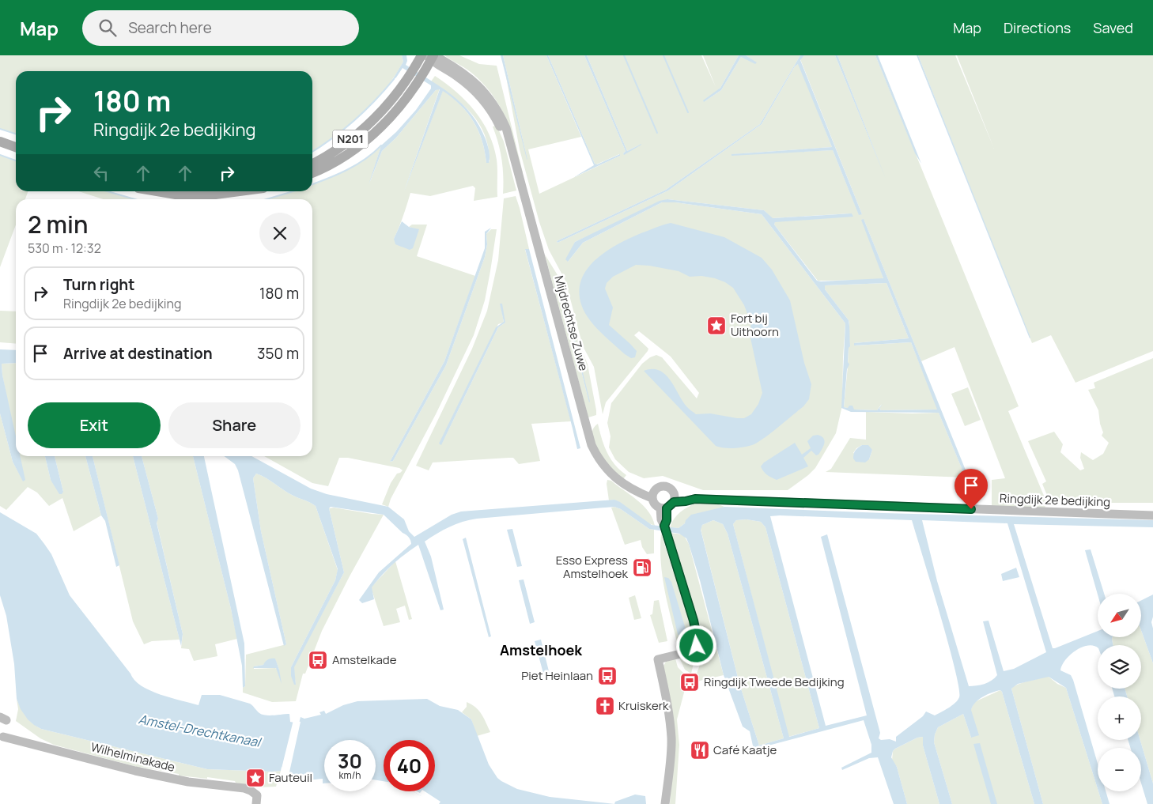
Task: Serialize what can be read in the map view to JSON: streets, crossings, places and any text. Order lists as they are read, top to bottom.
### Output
{
  "streets": {
    "main road": ["N201"],
    "street": ["Mijdrechtse Zuwe", "Ringdijk 2e bedijking", "Wilhelminakade"]
  },
  "crossings": [
    ["N201", "Mijdrechtse Zuwe"],
    ["Mijdrechtse Zuwe", "Ringdijk 2e bedijking"]
  ],
  "districts": ["Amstelhoek"],
  "water": ["Amstel-Drechtkanaal"],
  "places": {
    "place": ["Fort bij Uithoorn", "Fauteuil"],
    "fuel station": ["Esso Express Amstelhoek"],
    "bus stop": ["Amstelkade", "Piet Heinlaan", "Ringdijk Tweede Bedijking"],
    "church": ["Kruiskerk"],
    "restaurant": ["Café Kaatje"]
  },
  "north": "bottom left",
  "page": {
    "header": "Map",
    "search": "Search here",
    "nav": ["Map", "Directions", "Saved"],
    "turn": ["180 m", "Ringdijk 2e bedijking"],
    "heading": ["2 min", "530 m · 12:32"],
    "list": [
      {
        "name": "Turn right",
        "note": "Ringdijk 2e bedijking",
        "value": "180 m"
      },
      {
        "name": "Arrive at destination",
        "value": "350 m"
      }
    ],
    "buttons": ["Exit", "Share"],
    "map_buttons": ["+", "−"],
    "speed": "30 km/h",
    "limit": "40"
  }
}
